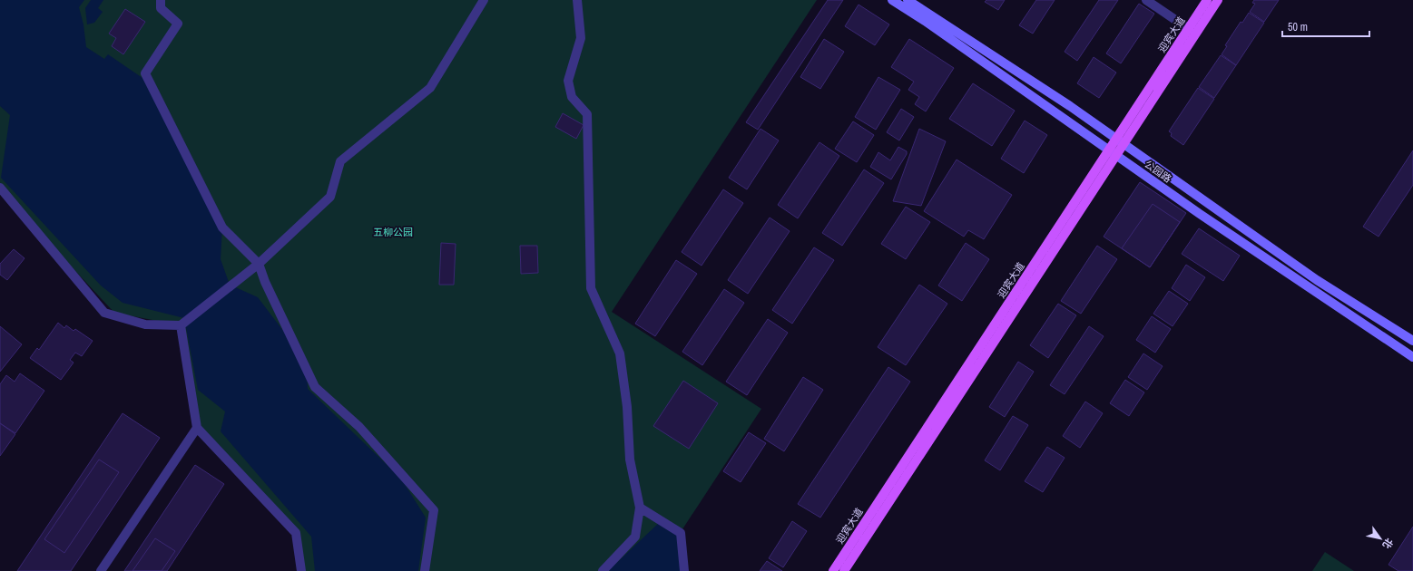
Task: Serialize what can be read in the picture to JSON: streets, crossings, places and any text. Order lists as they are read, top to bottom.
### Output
{
  "streets": {
    "main road": ["迎宾大道"],
    "street": ["公园路"]
  },
  "crossings": [
    ["迎宾大道", "公园路"]
  ],
  "parks": ["五柳公园"],
  "scale_bar": "50 m",
  "north": "bottom right"
}
